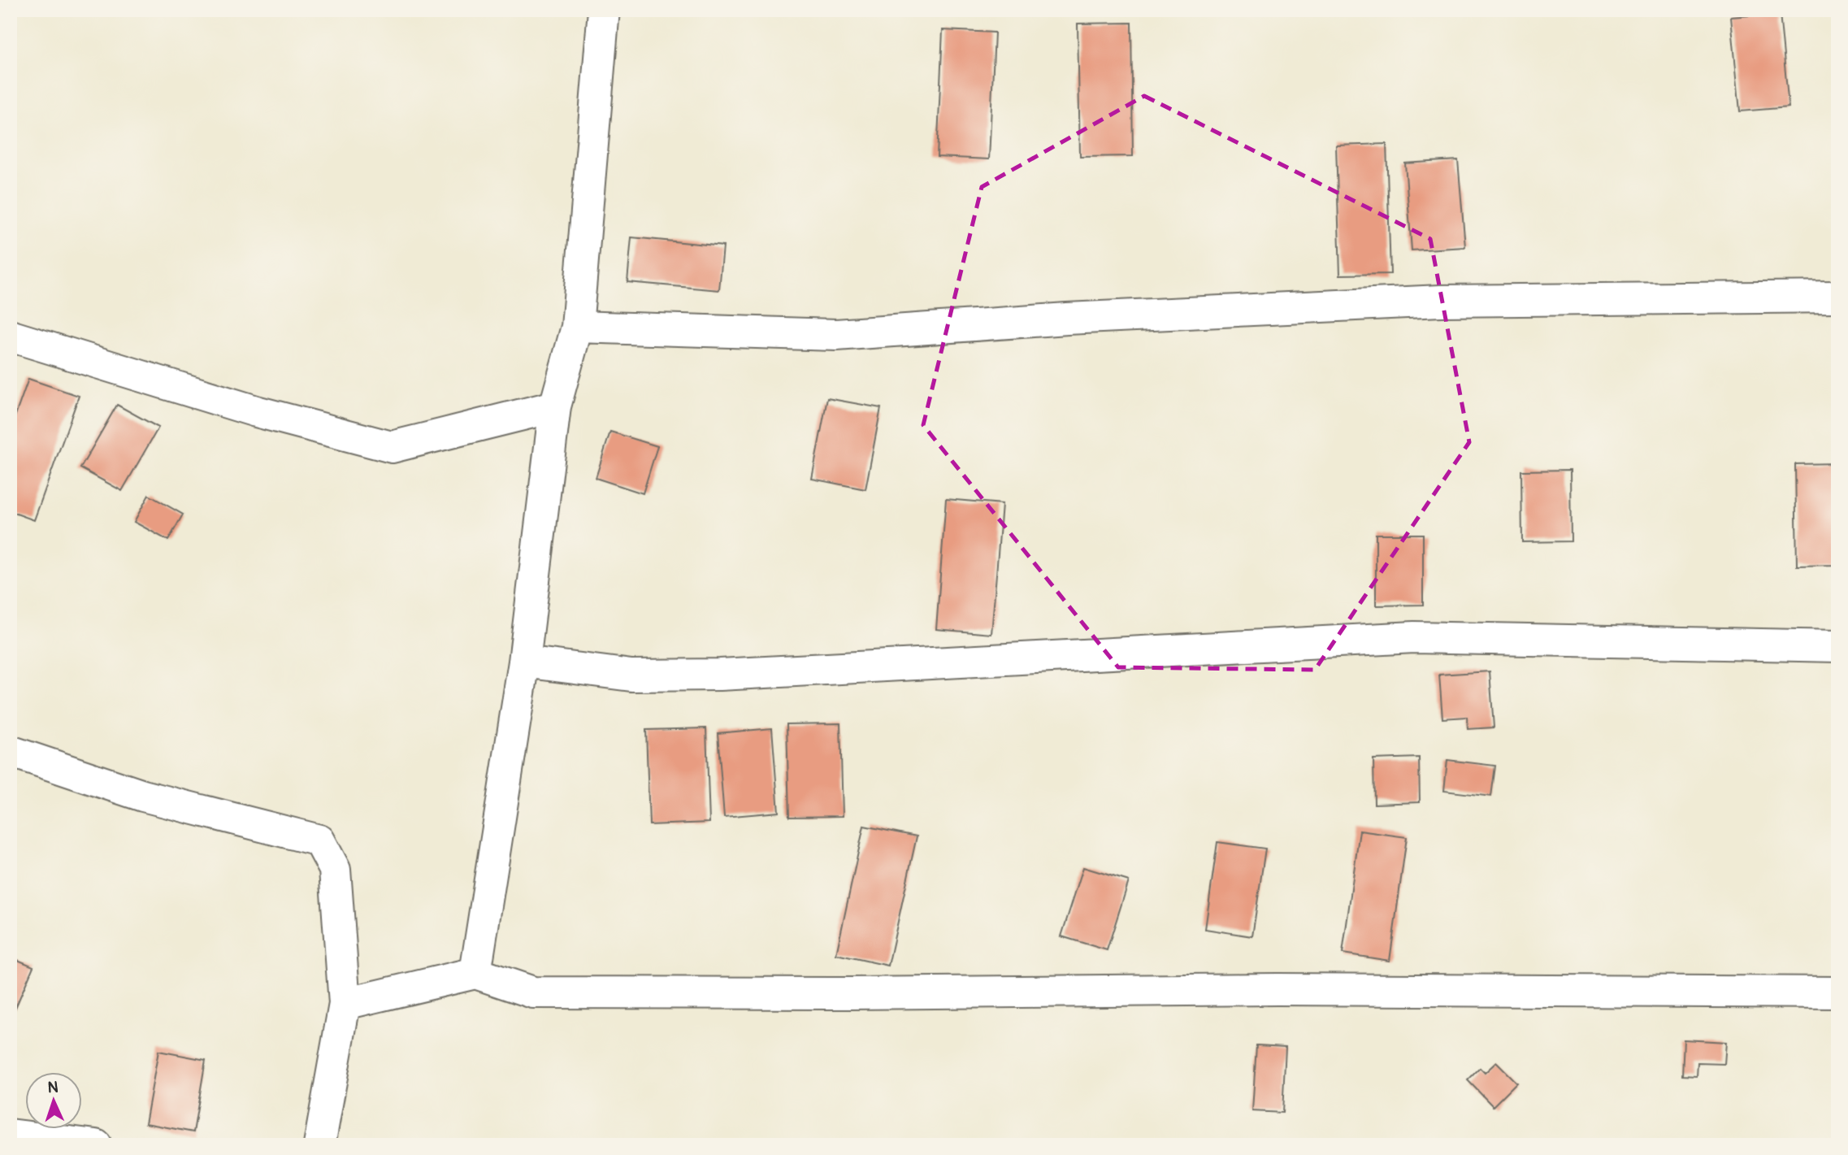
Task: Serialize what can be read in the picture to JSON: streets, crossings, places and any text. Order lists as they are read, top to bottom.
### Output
{
  "north": "top"
}
